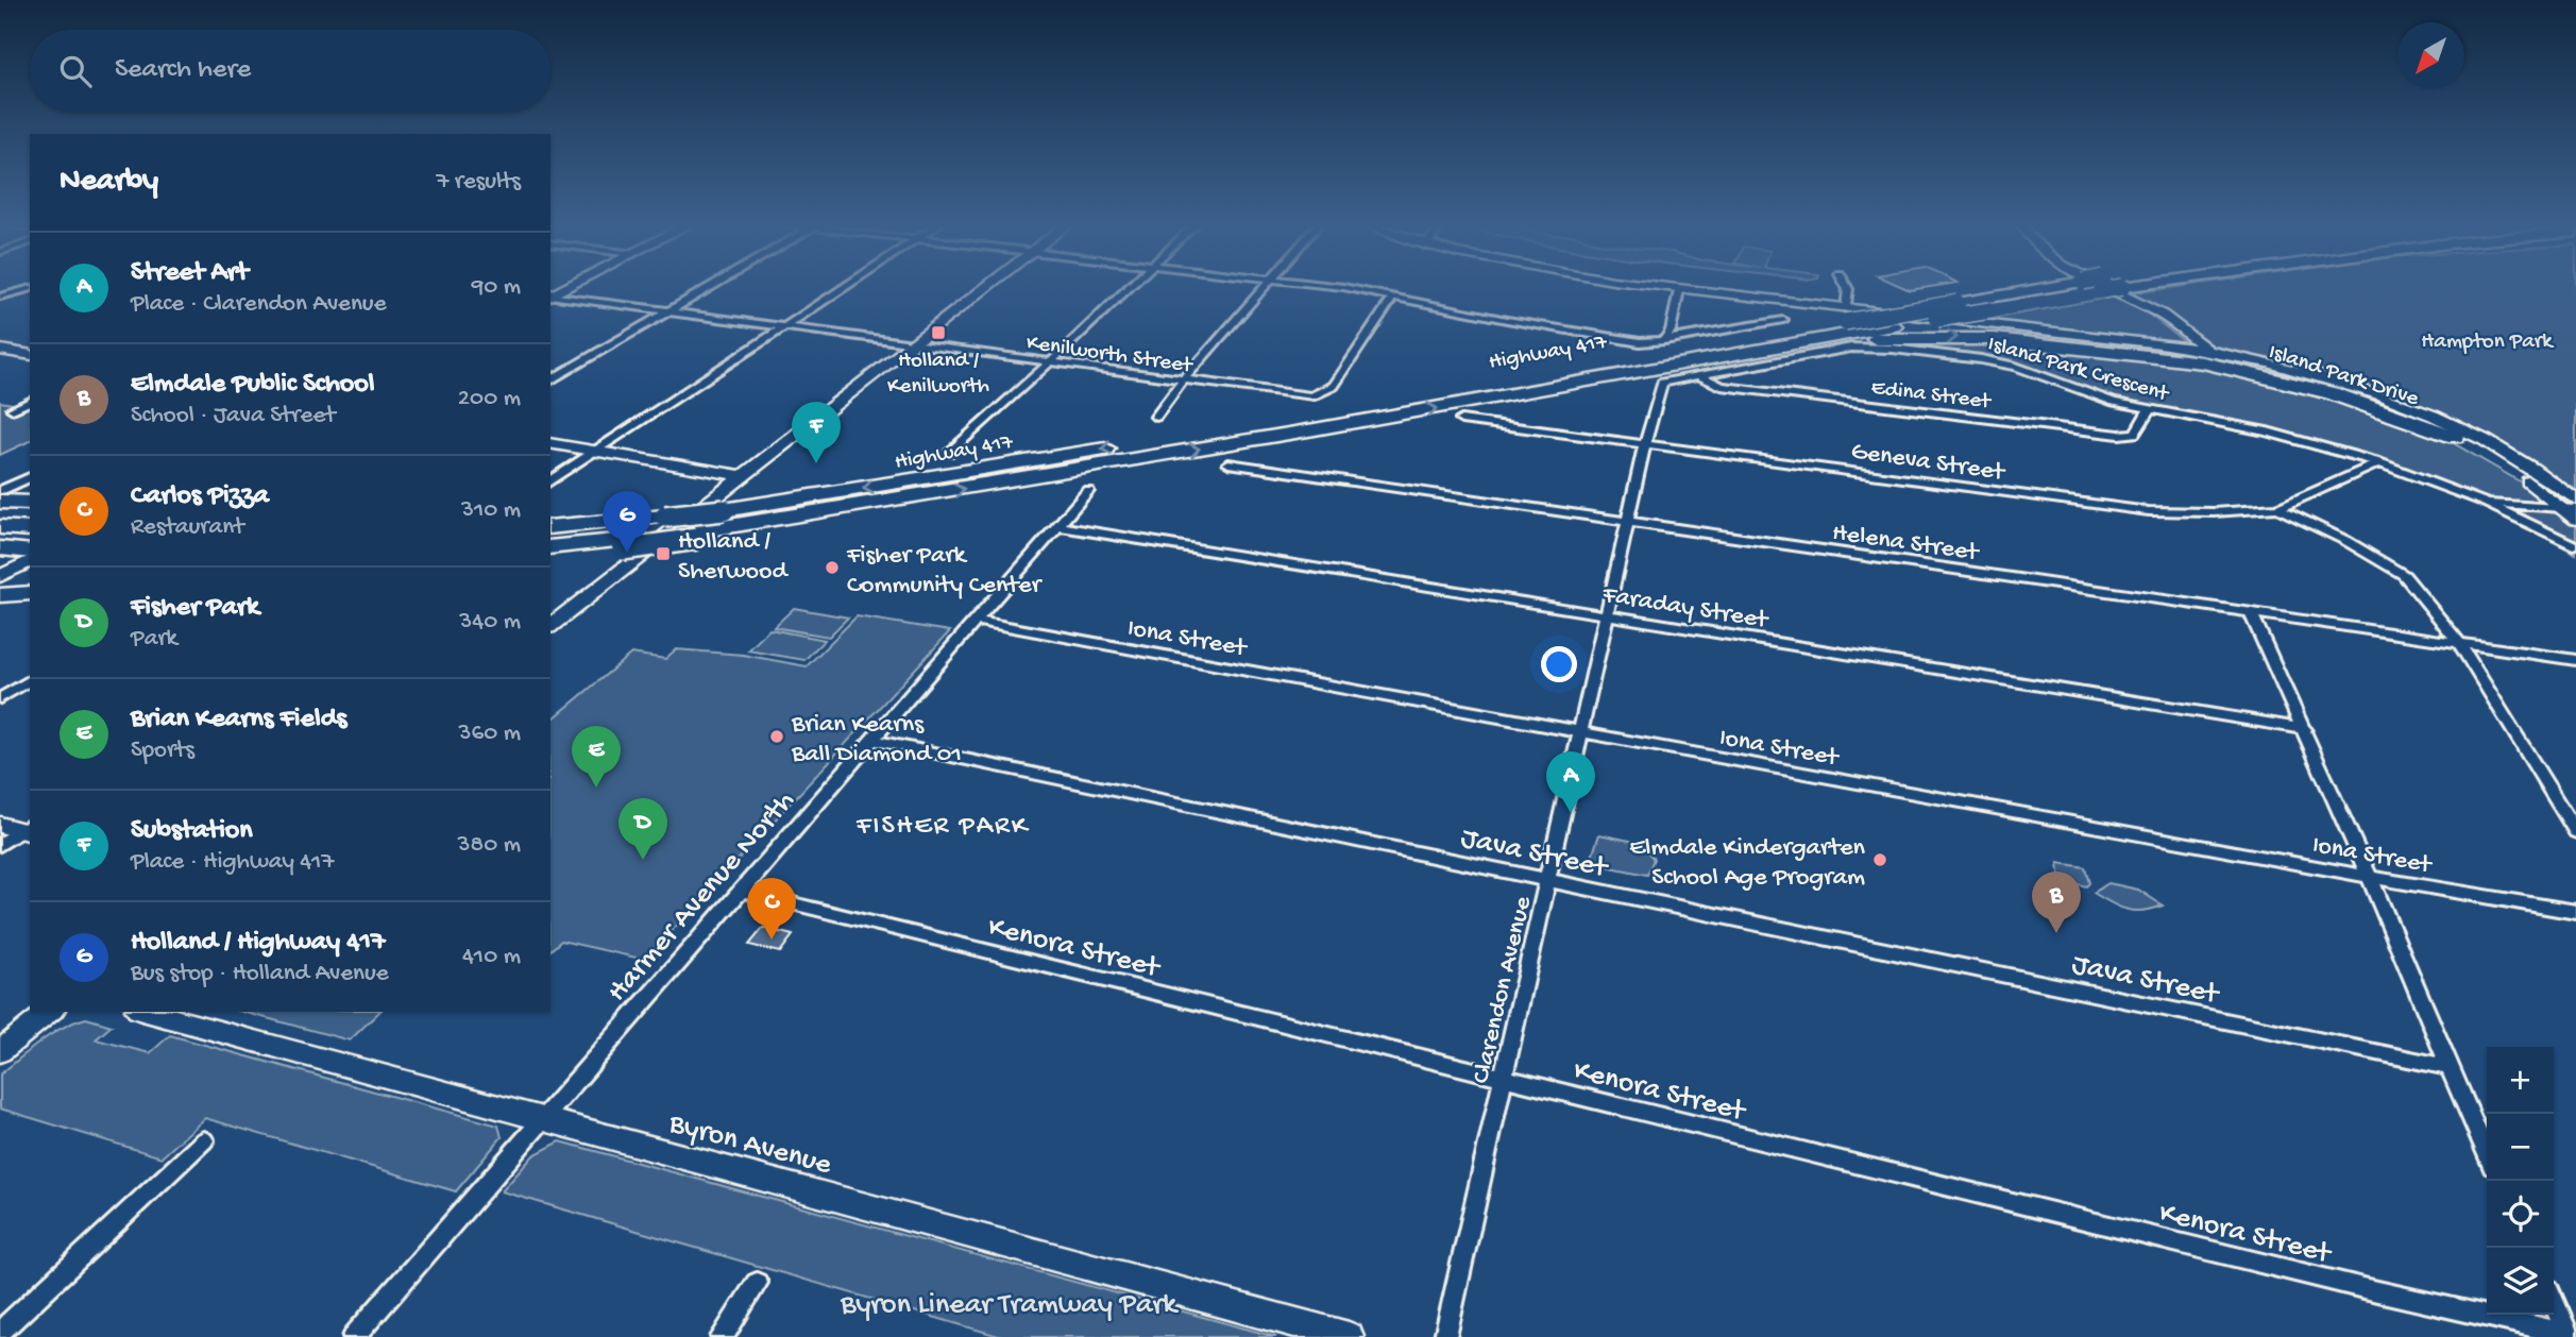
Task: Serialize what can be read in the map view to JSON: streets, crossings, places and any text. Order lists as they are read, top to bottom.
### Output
{
  "streets": {
    "highway": ["Highway 417"],
    "main road": ["Island Park Drive", "Byron Avenue"],
    "street": [
      "Kenilworth Street",
      "Island Park Crescent",
      "Edina Street",
      "Geneva Street",
      "Helena Street",
      "Faraday Street",
      "Iona Street",
      "Java Street",
      "Harmer Avenue North",
      "Kenora Street",
      "Clarendon Avenue"
    ]
  },
  "crossings": [
    ["Highway 417", "Island Park Drive"],
    ["Island Park Crescent", "Island Park Drive"],
    ["Island Park Crescent", "Edina Street"],
    ["Island Park Crescent", "Geneva Street"],
    ["Island Park Crescent", "Clarendon Avenue"],
    ["Edina Street", "Clarendon Avenue"],
    ["Geneva Street", "Clarendon Avenue"],
    ["Helena Street", "Clarendon Avenue"],
    ["Faraday Street", "Harmer Avenue North"],
    ["Faraday Street", "Clarendon Avenue"],
    ["Iona Street", "Harmer Avenue North"],
    ["Iona Street", "Clarendon Avenue"],
    ["Java Street", "Harmer Avenue North"],
    ["Java Street", "Clarendon Avenue"],
    ["Harmer Avenue North", "Kenora Street"],
    ["Harmer Avenue North", "Byron Avenue"],
    ["Kenora Street", "Clarendon Avenue"]
  ],
  "districts": ["FISHER PARK"],
  "parks": ["Hampton Park", "Byron Linear Tramway Park"],
  "places": {
    "transit": ["Holland / Kenilworth", "Holland / Sherwood"],
    "other": ["Fisher Park Community Center", "Brian Kearns Ball Diamond 01", "Elmdale Kindergarten School Age Program"]
  },
  "north": "bottom left",
  "page": {
    "search": "Search here",
    "heading": ["Nearby", "7 results"],
    "list": [
      {
        "mark": "A",
        "name": "Street Art",
        "note": "Place · Clarendon Avenue",
        "value": "90 m"
      },
      {
        "mark": "B",
        "name": "Elmdale Public School",
        "note": "School · Java Street",
        "value": "200 m"
      },
      {
        "mark": "C",
        "name": "Carlos Pizza",
        "note": "Restaurant",
        "value": "310 m"
      },
      {
        "mark": "D",
        "name": "Fisher Park",
        "note": "Park",
        "value": "340 m"
      },
      {
        "mark": "E",
        "name": "Brian Kearns Fields",
        "note": "Sports",
        "value": "360 m"
      },
      {
        "mark": "F",
        "name": "Substation",
        "note": "Place · Highway 417",
        "value": "380 m"
      },
      {
        "mark": "G",
        "name": "Holland / Highway 417",
        "note": "Bus stop · Holland Avenue",
        "value": "410 m"
      }
    ],
    "pins": [
      "F",
      "G",
      "E",
      "A",
      "D",
      "B",
      "C"
    ],
    "map_buttons": ["+", "−"]
  }
}
